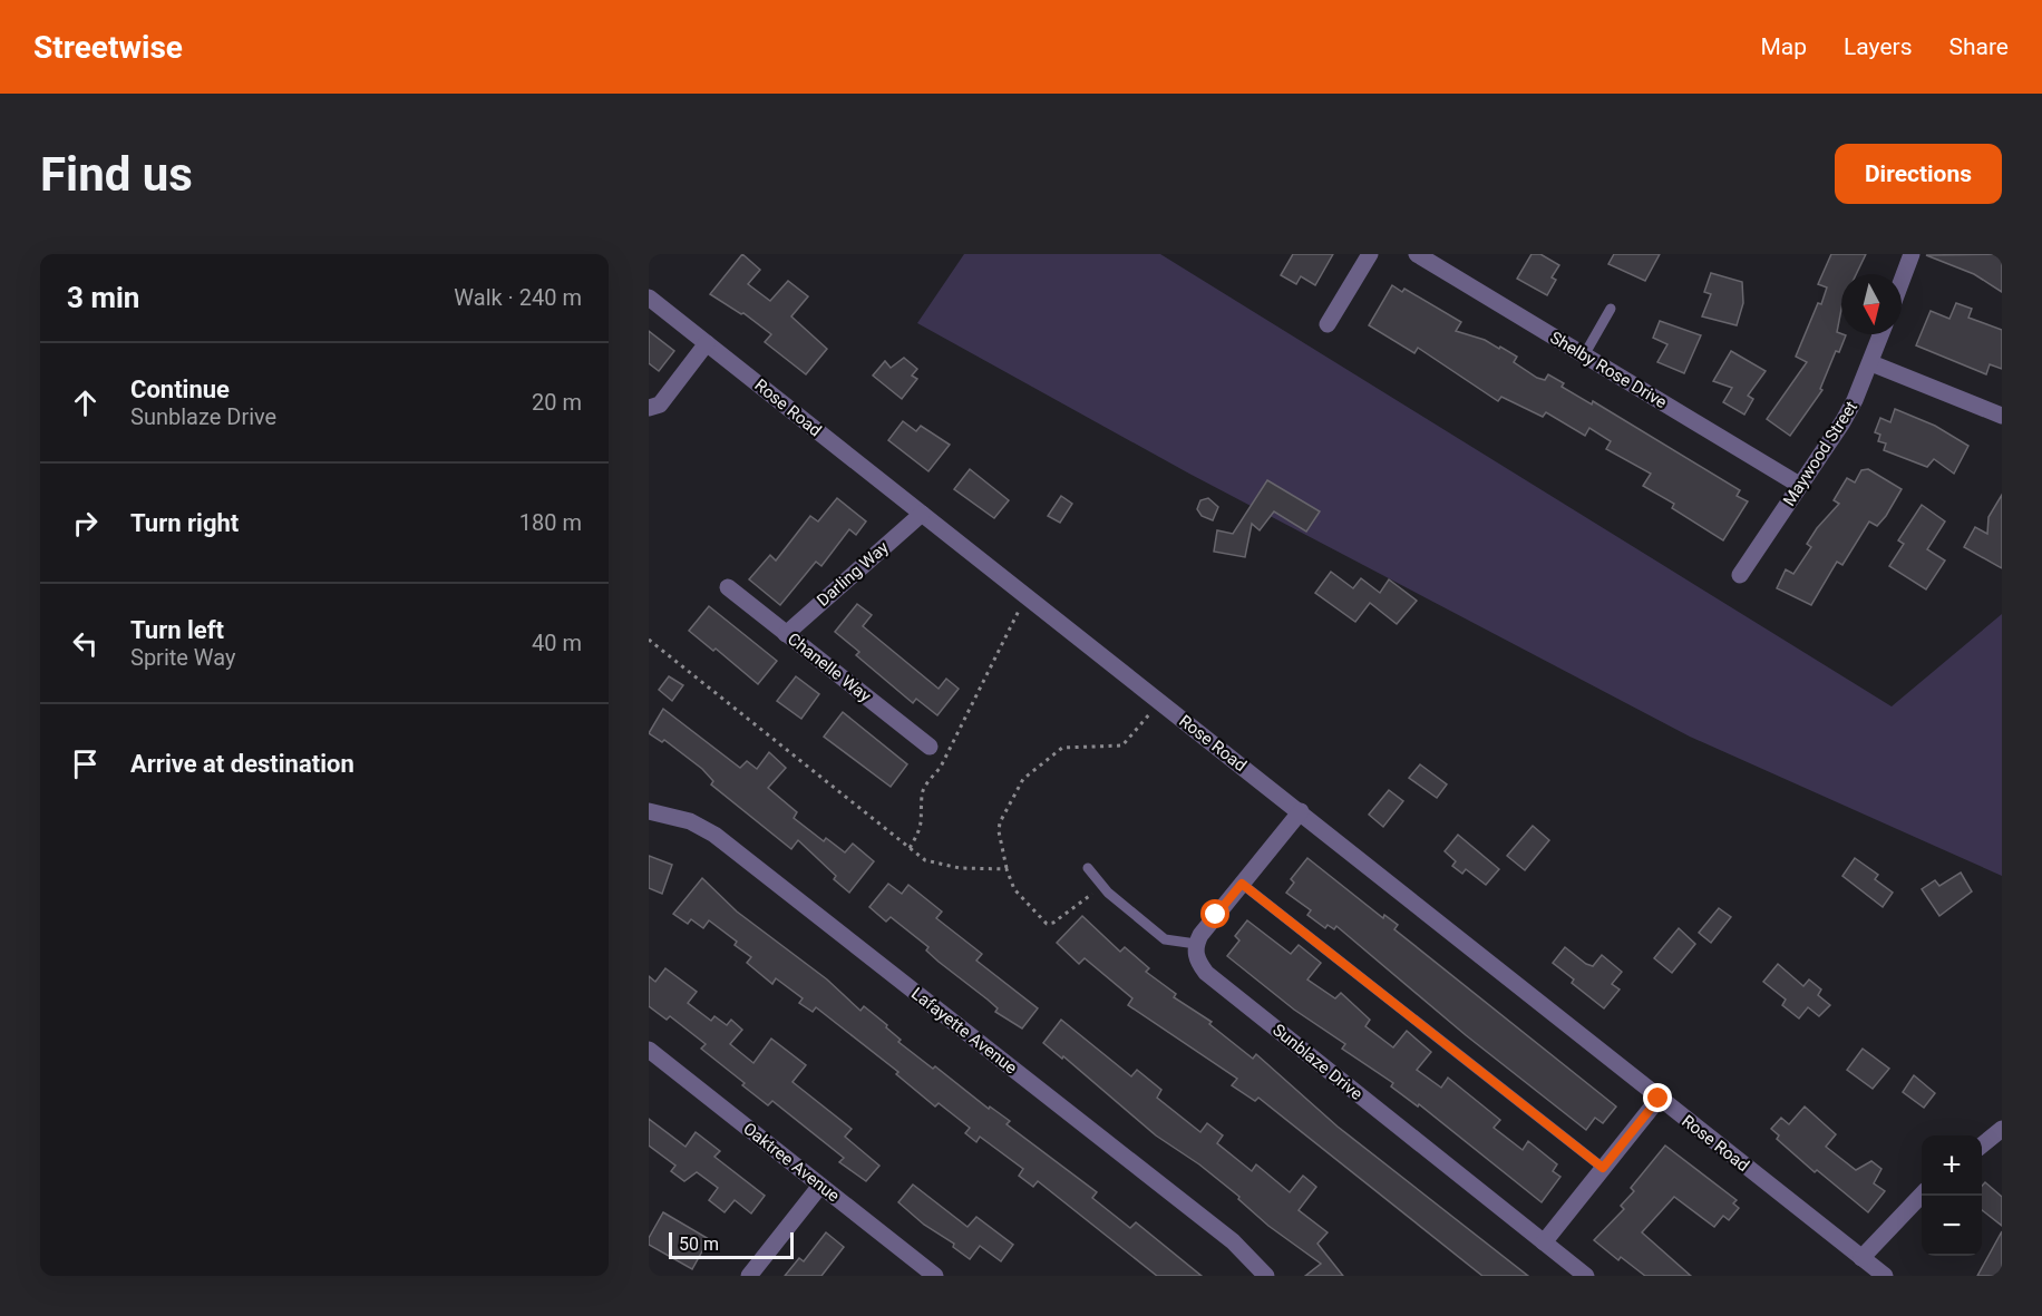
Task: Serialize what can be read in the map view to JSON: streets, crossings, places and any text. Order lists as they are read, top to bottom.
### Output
{
  "streets": {
    "street": [
      "Shelby Rose Drive",
      "Rose Road",
      "Maywood Street",
      "Darling Way",
      "Chanelle Way",
      "Lafayette Avenue",
      "Sunblaze Drive",
      "Oaktree Avenue"
    ]
  },
  "crossings": [
    ["Shelby Rose Drive", "Maywood Street"],
    ["Rose Road", "Darling Way"],
    ["Darling Way", "Chanelle Way"]
  ],
  "scale_bar": "50 m",
  "north": "bottom",
  "page": {
    "header": "Streetwise",
    "nav": ["Map", "Layers", "Share"],
    "buttons": "Directions",
    "title": "Find us",
    "heading": ["3 min", "Walk · 240 m"],
    "list": [
      ["Continue", "Sunblaze Drive", "20 m"],
      ["Turn right", "180 m"],
      ["Turn left", "Sprite Way", "40 m"],
      "Arrive at destination"
    ],
    "map_buttons": ["+", "−"],
    "scale": "50 m"
  }
}
